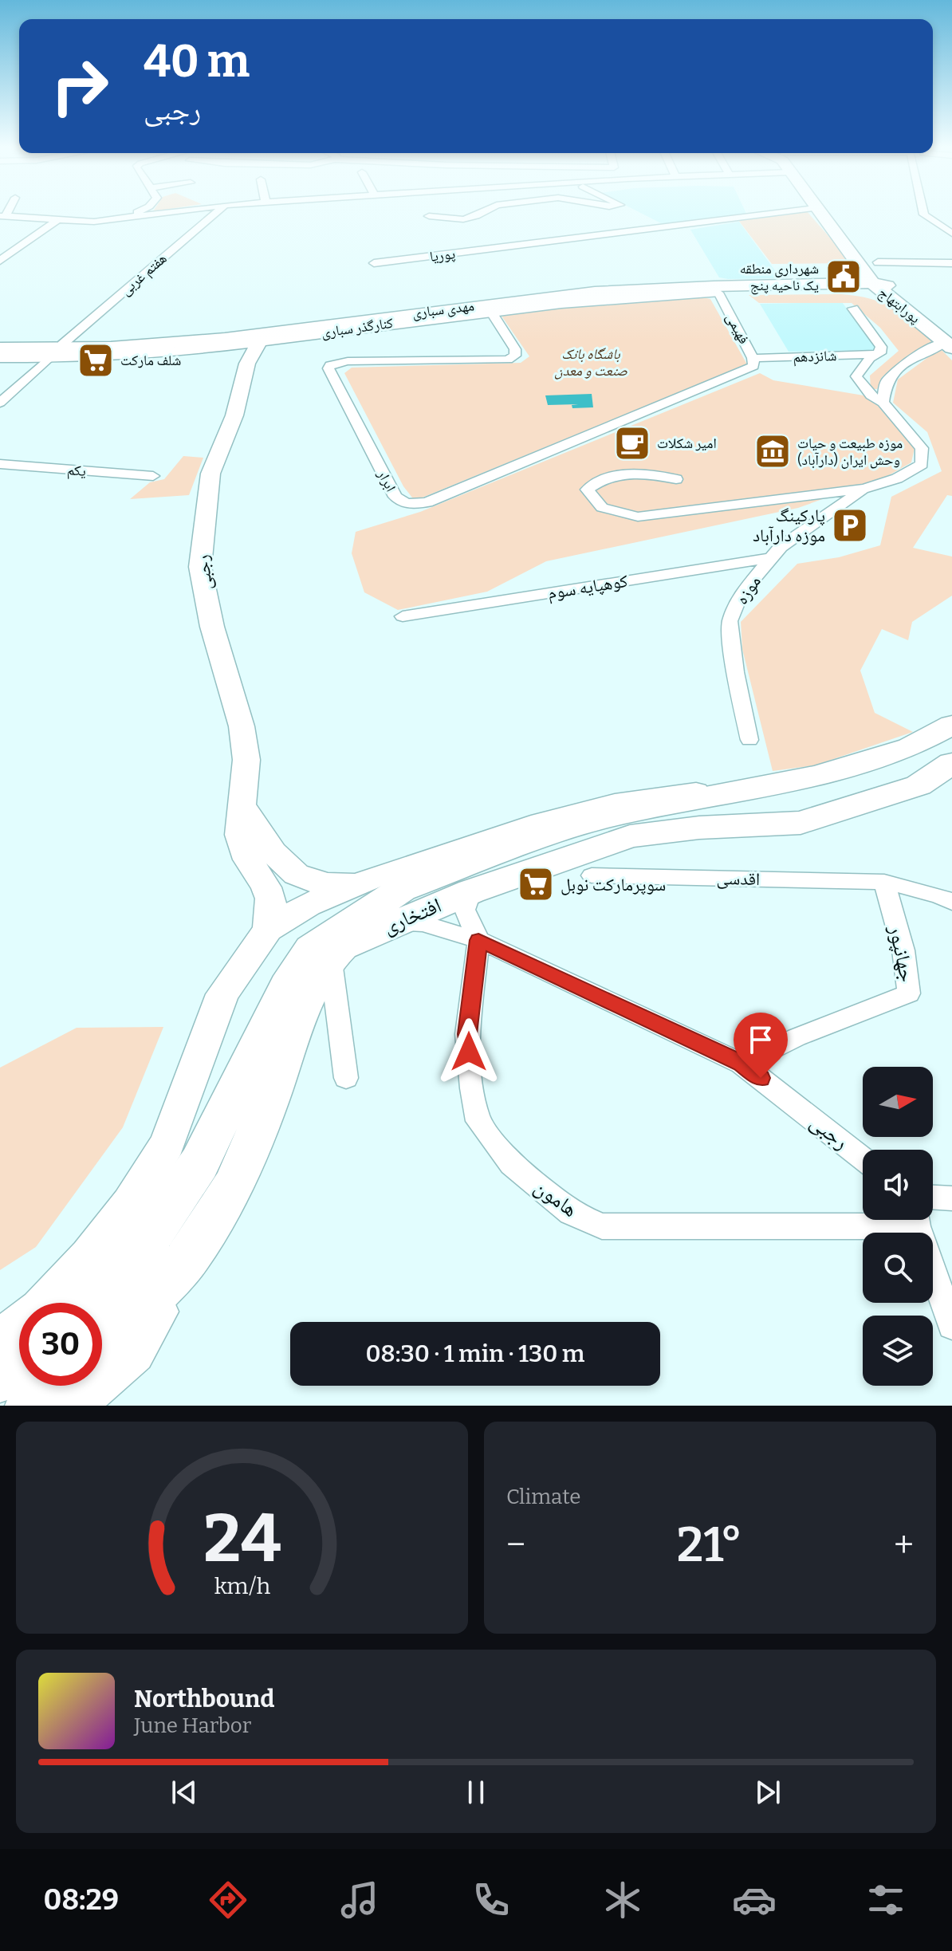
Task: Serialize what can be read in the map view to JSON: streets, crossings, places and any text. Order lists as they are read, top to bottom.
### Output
{
  "streets": {
    "main road": [
      "پورابتهاج",
      "کنارگذر سباری",
      "رجبی",
      "افتخاری"
    ],
    "street": [
      "پوریا",
      "هفتم غربی",
      "فهیمی",
      "شانزدهم",
      "یکم",
      "ابرار",
      "کوهپایه سوم",
      "موزه",
      "اقدسی",
      "جهانپور",
      "هامون"
    ]
  },
  "crossings": [
    ["هفتم غربی", "کنارگذر سباری"],
    ["کنارگذر سباری", "فهیمی"],
    ["کنارگذر سباری", "ابرار"],
    ["کنارگذر سباری", "رجبی"],
    ["فهیمی", "شانزدهم"],
    ["فهیمی", "ابرار"],
    ["شانزدهم", "ابرار"],
    ["رجبی", "افتخاری"],
    ["رجبی", "جهانپور"],
    ["رجبی", "هامون"],
    ["کوهپایه سوم", "موزه"],
    ["اقدسی", "جهانپور"]
  ],
  "parks": ["باشگاه بانک صنعت و معدن"],
  "places": {
    "public building": ["شهرداری منطقه یک ناحیه پنج"],
    "supermarket": ["شلف مارکت", "سوپرمارکت نوبل"],
    "cafe": ["امیر شکلات"],
    "museum": ["موزه طبیعت و حیات وحش ایران (دارآباد)"],
    "parking": ["پارکینگ موزه دارآباد"]
  },
  "north": "right",
  "page": {
    "turn": ["40 m", "رجبی"],
    "limit": "30",
    "trip": "08:30 · 1 min · 130 m",
    "tile": "Climate",
    "heat": ["−", "21°", "+"],
    "song": ["Northbound", "June Harbor"],
    "tabs": "08:29",
    "gauge": ["24", "km/h"]
  }
}
